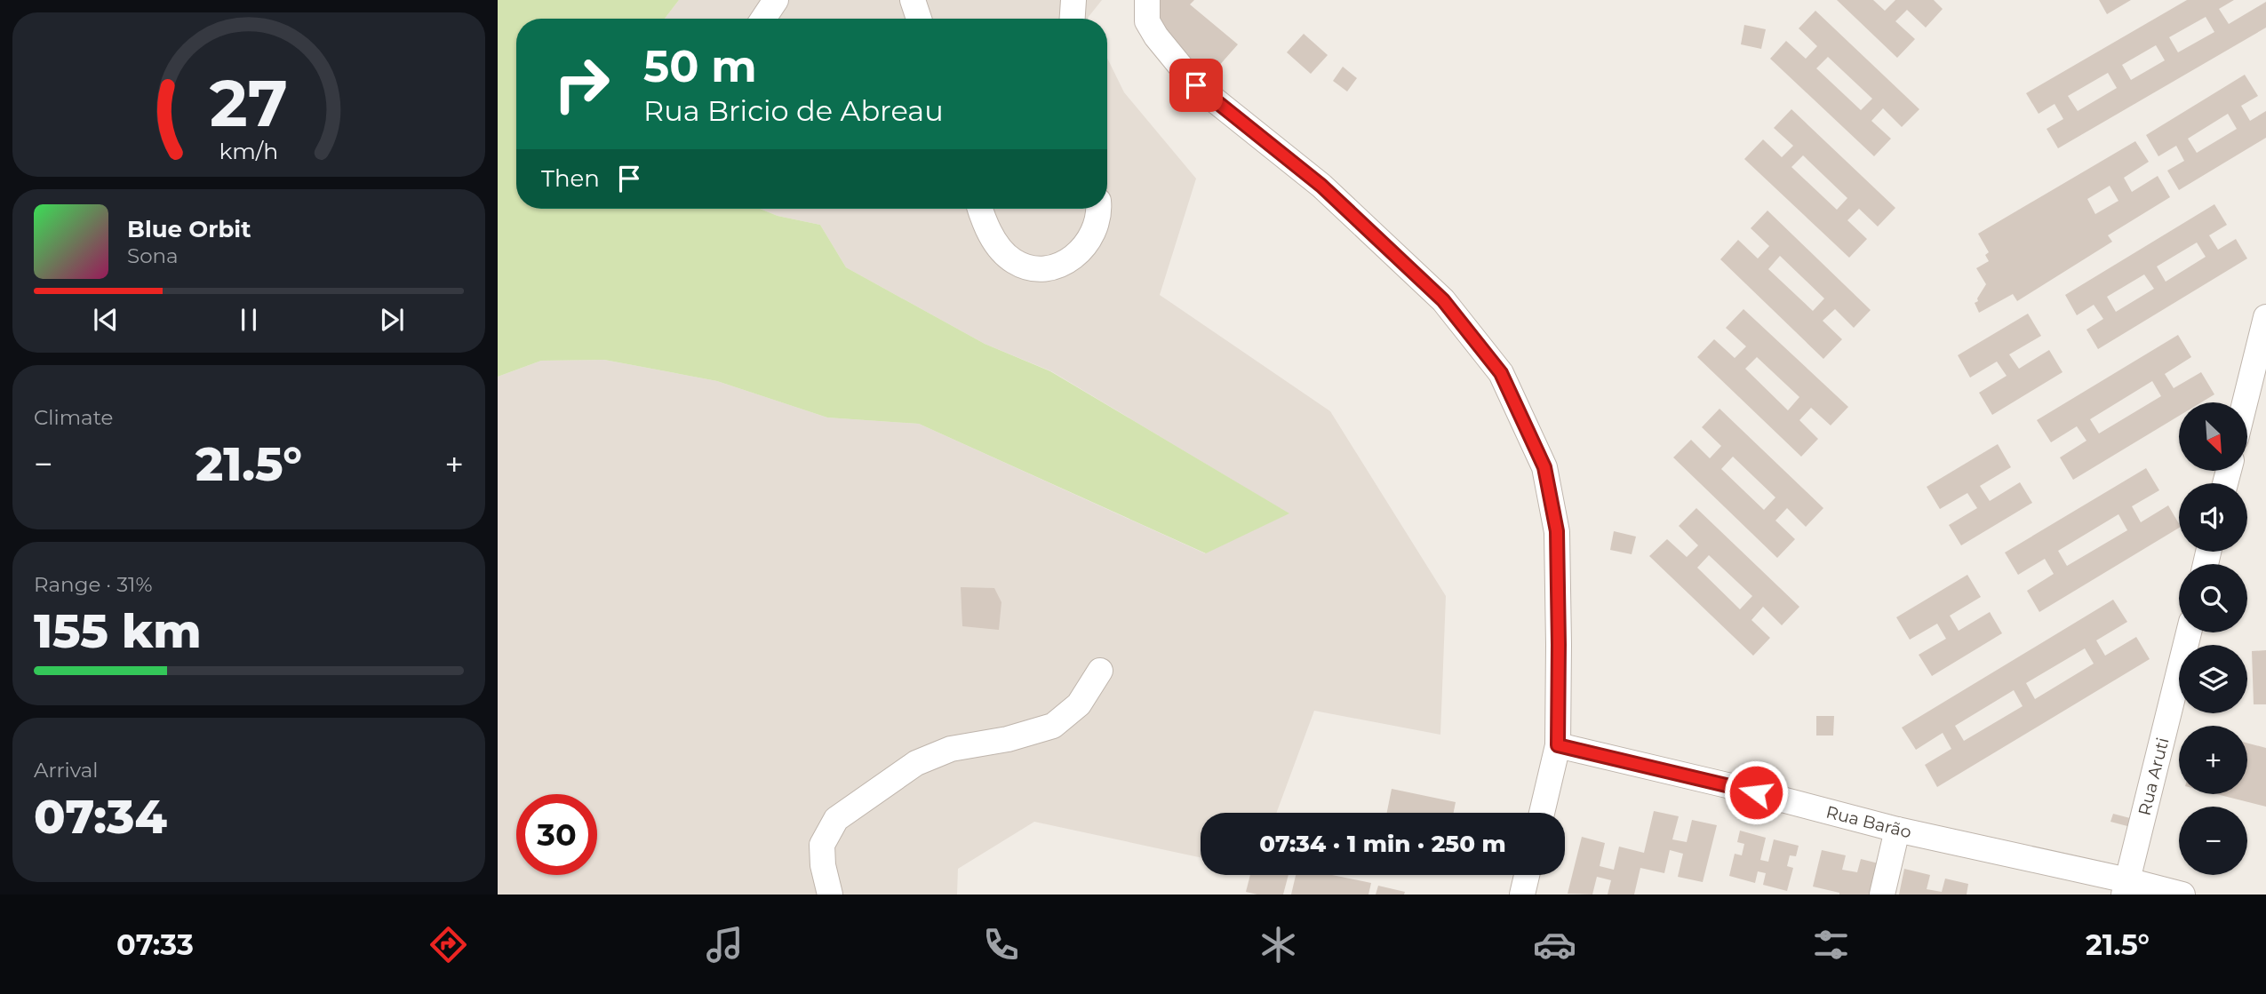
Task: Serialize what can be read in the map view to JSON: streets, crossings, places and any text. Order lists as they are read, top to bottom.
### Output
{
  "streets": {
    "street": ["Rua Aruti", "Rua Barão"]
  },
  "crossings": [
    ["Rua Aruti", "Rua Barão"]
  ],
  "north": "bottom right",
  "page": {
    "turn": ["50 m", "Rua Bricio de Abreau"],
    "then": "Then",
    "song": ["Blue Orbit", "Sona"],
    "tile": [
      "Climate",
      ["Range · 31%", "155 km"],
      ["Arrival", "07:34"]
    ],
    "map_buttons": ["+", "−"],
    "heat": ["−", "21.5°", "+"],
    "limit": "30",
    "trip": "07:34 · 1 min · 250 m",
    "tabs": ["07:33", "21.5°"],
    "gauge": ["27", "km/h"]
  }
}
